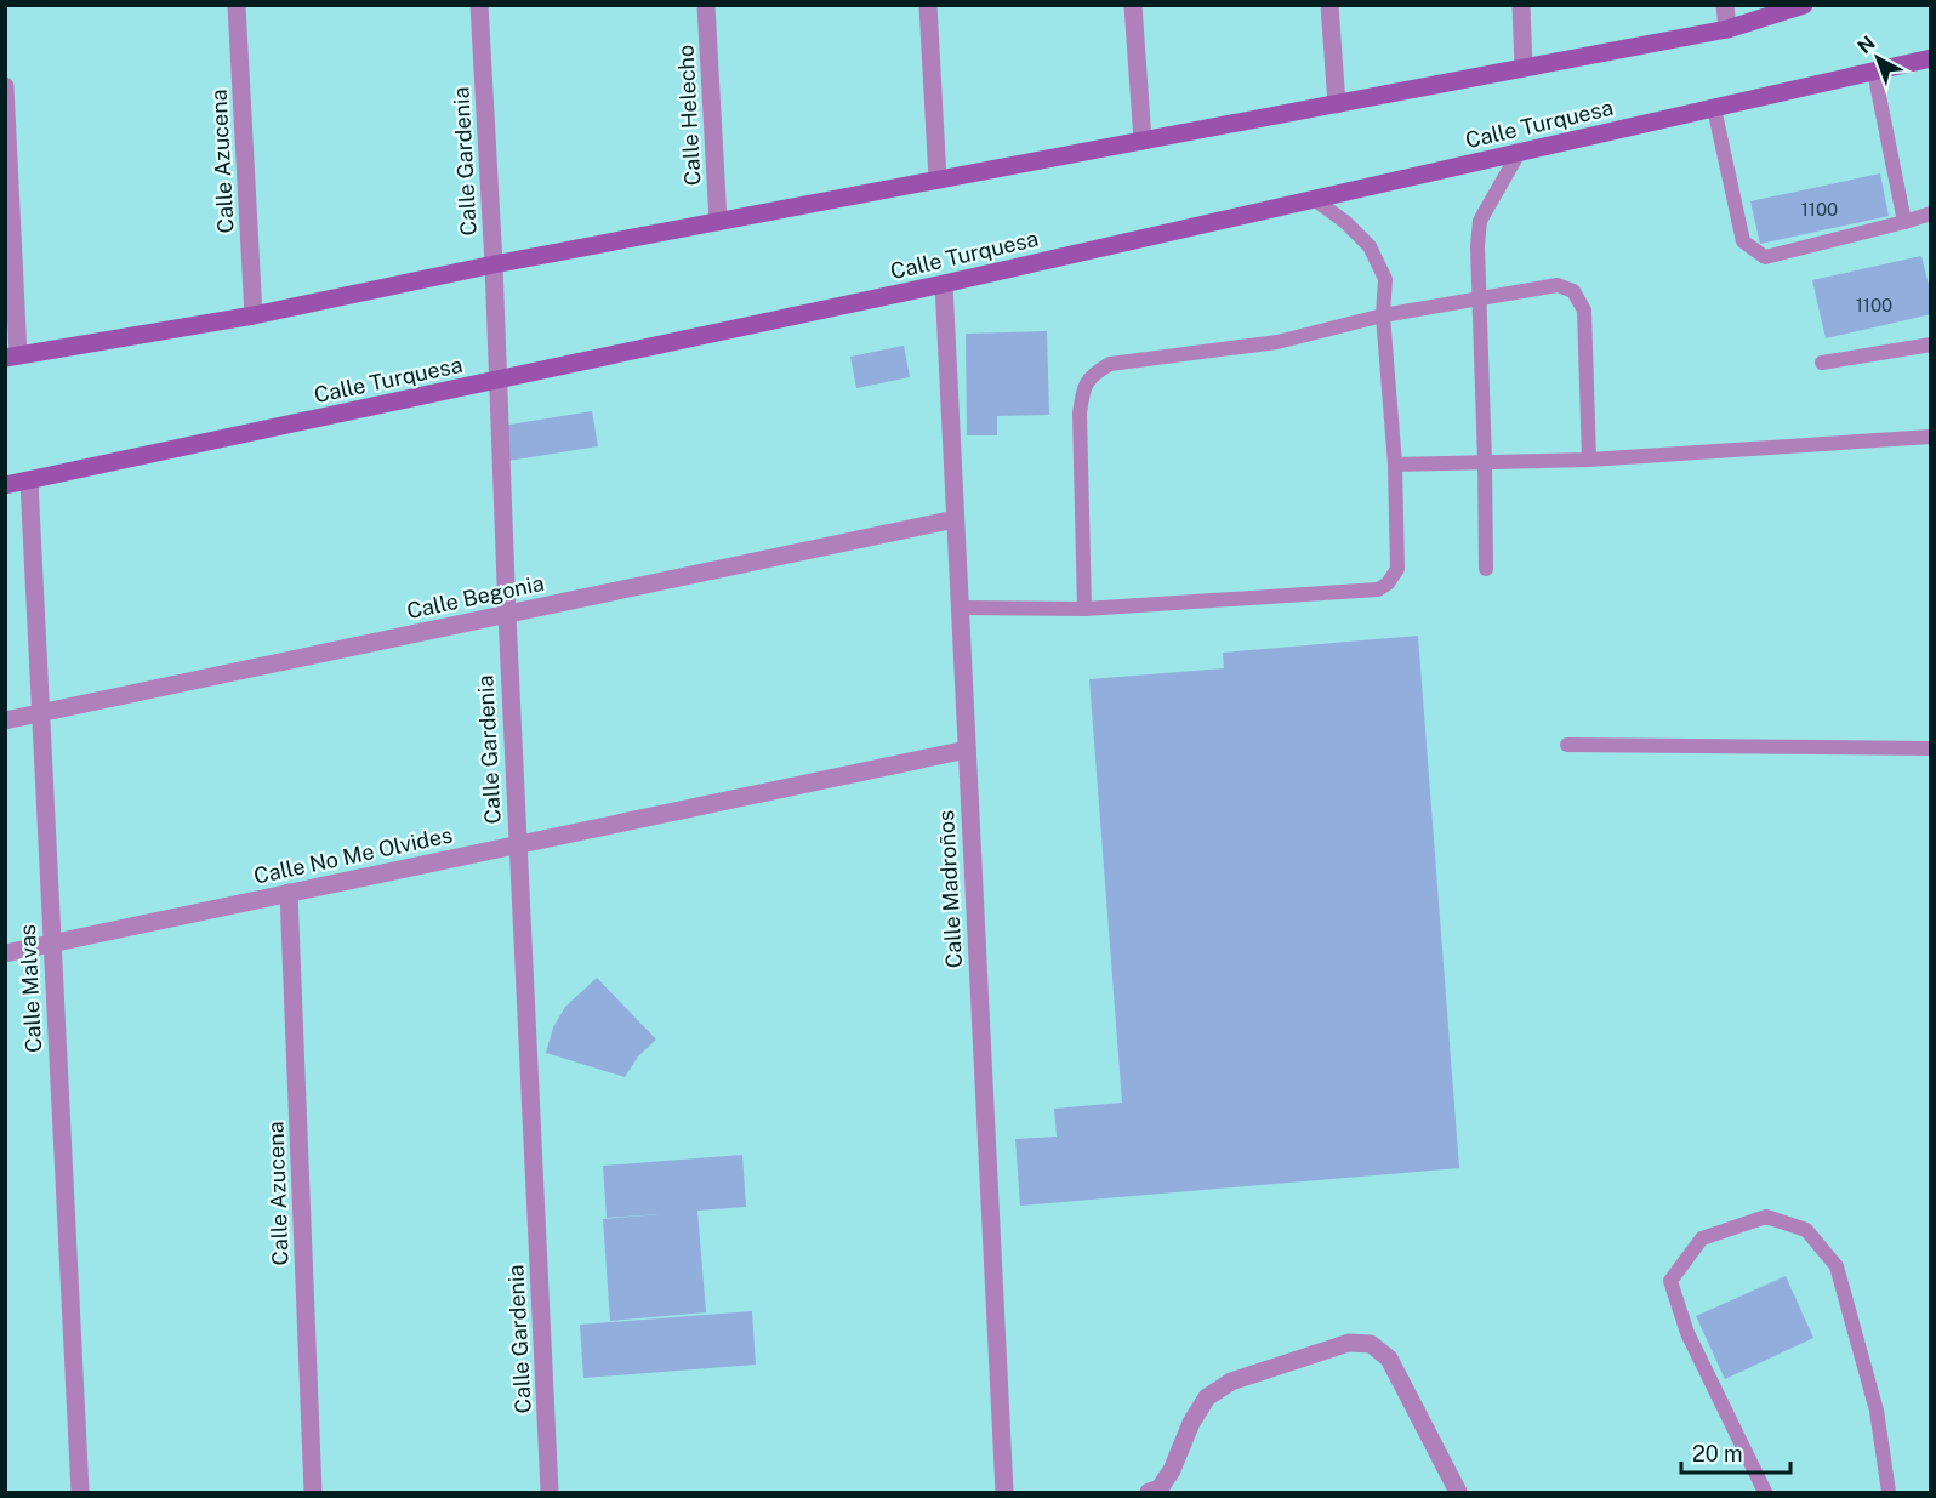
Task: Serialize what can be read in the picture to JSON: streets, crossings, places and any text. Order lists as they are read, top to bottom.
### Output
{
  "streets": {
    "main road": ["Calle Turquesa"],
    "street": [
      "Calle Helecho",
      "Calle Azucena",
      "Calle Gardenia",
      "Calle Begonia",
      "Calle No Me Olvides",
      "Calle Madroños",
      "Calle Malvas"
    ]
  },
  "crossings": [
    ["Calle Turquesa", "Calle Gardenia"],
    ["Calle Turquesa", "Calle Madroños"],
    ["Calle Turquesa", "Calle Malvas"],
    ["Calle Azucena", "Calle No Me Olvides"],
    ["Calle Gardenia", "Calle Begonia"],
    ["Calle Gardenia", "Calle No Me Olvides"],
    ["Calle Begonia", "Calle Madroños"],
    ["Calle Begonia", "Calle Malvas"],
    ["Calle No Me Olvides", "Calle Madroños"],
    ["Calle No Me Olvides", "Calle Malvas"]
  ],
  "house_numbers": ["1100", "1100"],
  "scale_bar": "20 m",
  "north": "top left"
}
